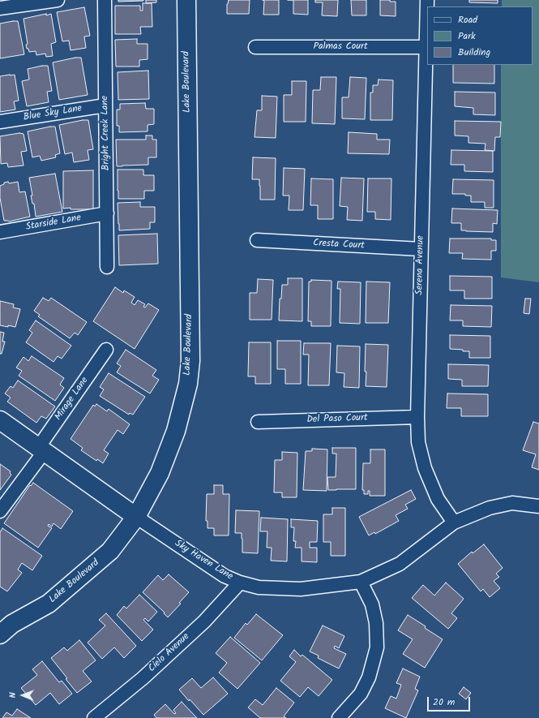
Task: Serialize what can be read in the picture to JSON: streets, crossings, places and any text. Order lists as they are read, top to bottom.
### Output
{
  "streets": {
    "main road": ["Lake Boulevard", "Sky Haven Lane"],
    "street": [
      "Palmas Court",
      "Blue Sky Lane",
      "Bright Creek Lane",
      "Starside Lane",
      "Cresta Court",
      "Serena Avenue",
      "Mirage Lane",
      "Del Paso Court",
      "Cielo Avenue"
    ]
  },
  "crossings": [
    ["Palmas Court", "Serena Avenue"],
    ["Lake Boulevard", "Sky Haven Lane"],
    ["Blue Sky Lane", "Bright Creek Lane"],
    ["Bright Creek Lane", "Starside Lane"],
    ["Cresta Court", "Serena Avenue"],
    ["Serena Avenue", "Del Paso Court"],
    ["Serena Avenue", "Sky Haven Lane"],
    ["Mirage Lane", "Sky Haven Lane"],
    ["Sky Haven Lane", "Cielo Avenue"]
  ],
  "legend": ["Road", "Park", "Building"],
  "scale_bar": "20 m",
  "north": "left"
}
